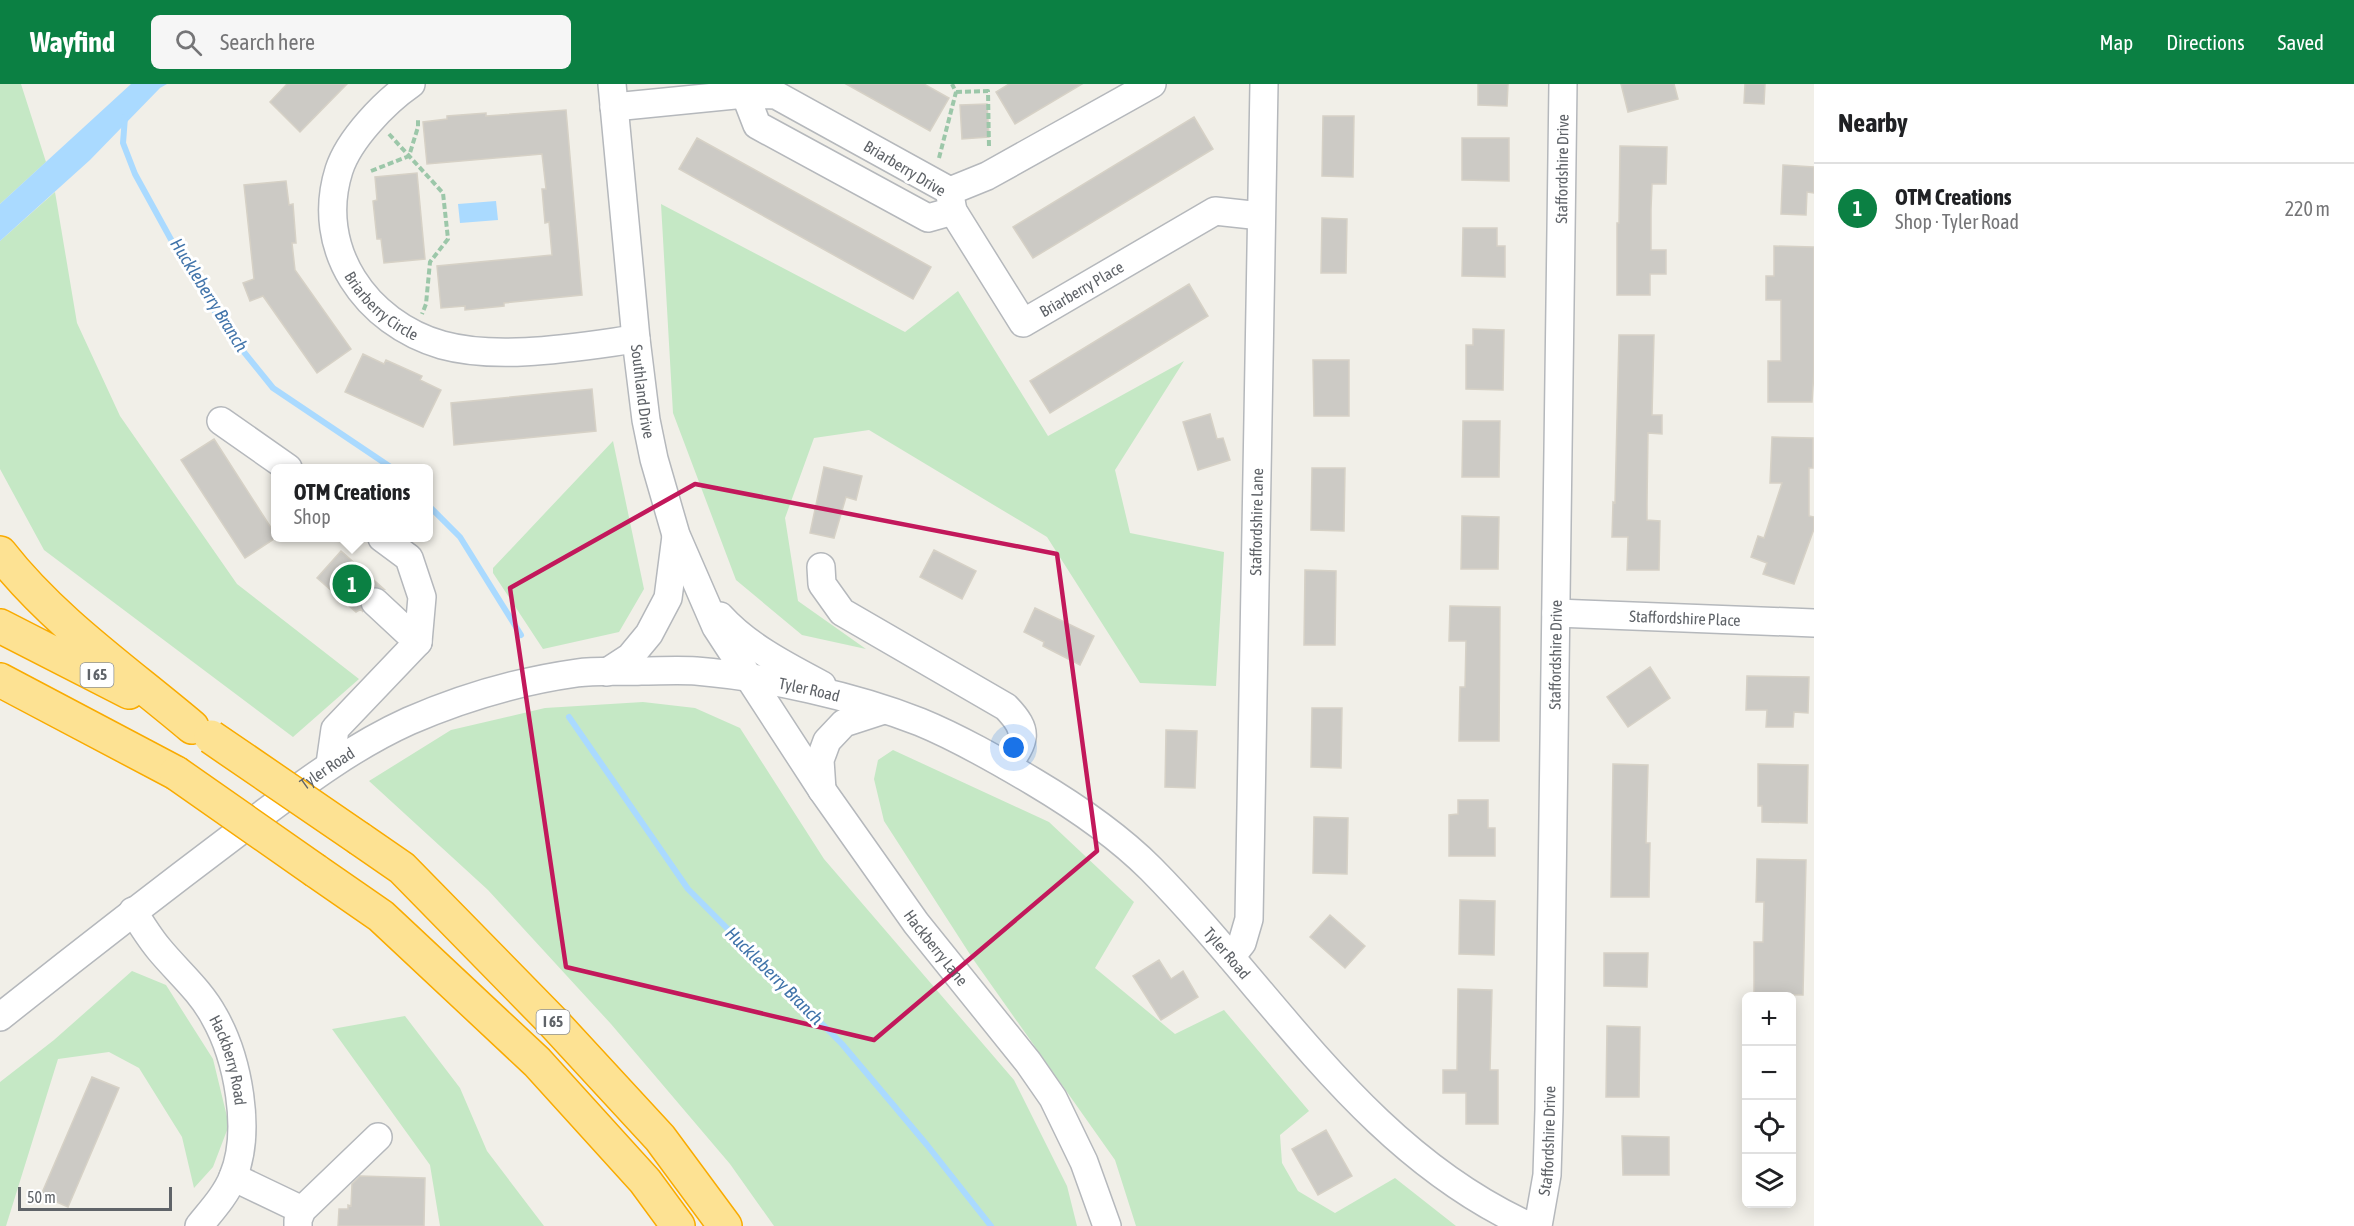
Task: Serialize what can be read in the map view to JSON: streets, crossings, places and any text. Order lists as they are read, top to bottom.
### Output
{
  "streets": {
    "highway": ["I 65"],
    "street": [
      "Briarberry Drive",
      "Staffordshire Drive",
      "Briarberry Place",
      "Briarberry Circle",
      "Southland Drive",
      "Staffordshire Lane",
      "Staffordshire Place",
      "Tyler Road",
      "Hackberry Lane",
      "Hackberry Road"
    ]
  },
  "crossings": [
    ["Briarberry Drive", "Briarberry Place"],
    ["Briarberry Drive", "Southland Drive"],
    ["Staffordshire Drive", "Staffordshire Place"],
    ["Briarberry Place", "Staffordshire Lane"],
    ["Briarberry Circle", "Southland Drive"],
    ["Southland Drive", "Tyler Road"],
    ["Southland Drive", "Hackberry Lane"],
    ["Staffordshire Lane", "Tyler Road"],
    ["Tyler Road", "Hackberry Lane"],
    ["Tyler Road", "Hackberry Road"]
  ],
  "water": ["Huckleberry Branch"],
  "scale_bar": "50 m",
  "page": {
    "header": "Wayfind",
    "search": "Search here",
    "nav": ["Map", "Directions", "Saved"],
    "heading": "Nearby",
    "list": [
      {
        "mark": "1",
        "name": "OTM Creations",
        "note": "Shop · Tyler Road",
        "value": "220 m"
      }
    ],
    "popup": ["OTM Creations", "Shop"],
    "pins": "1",
    "map_buttons": ["+", "−"],
    "scale": "50 m"
  }
}
